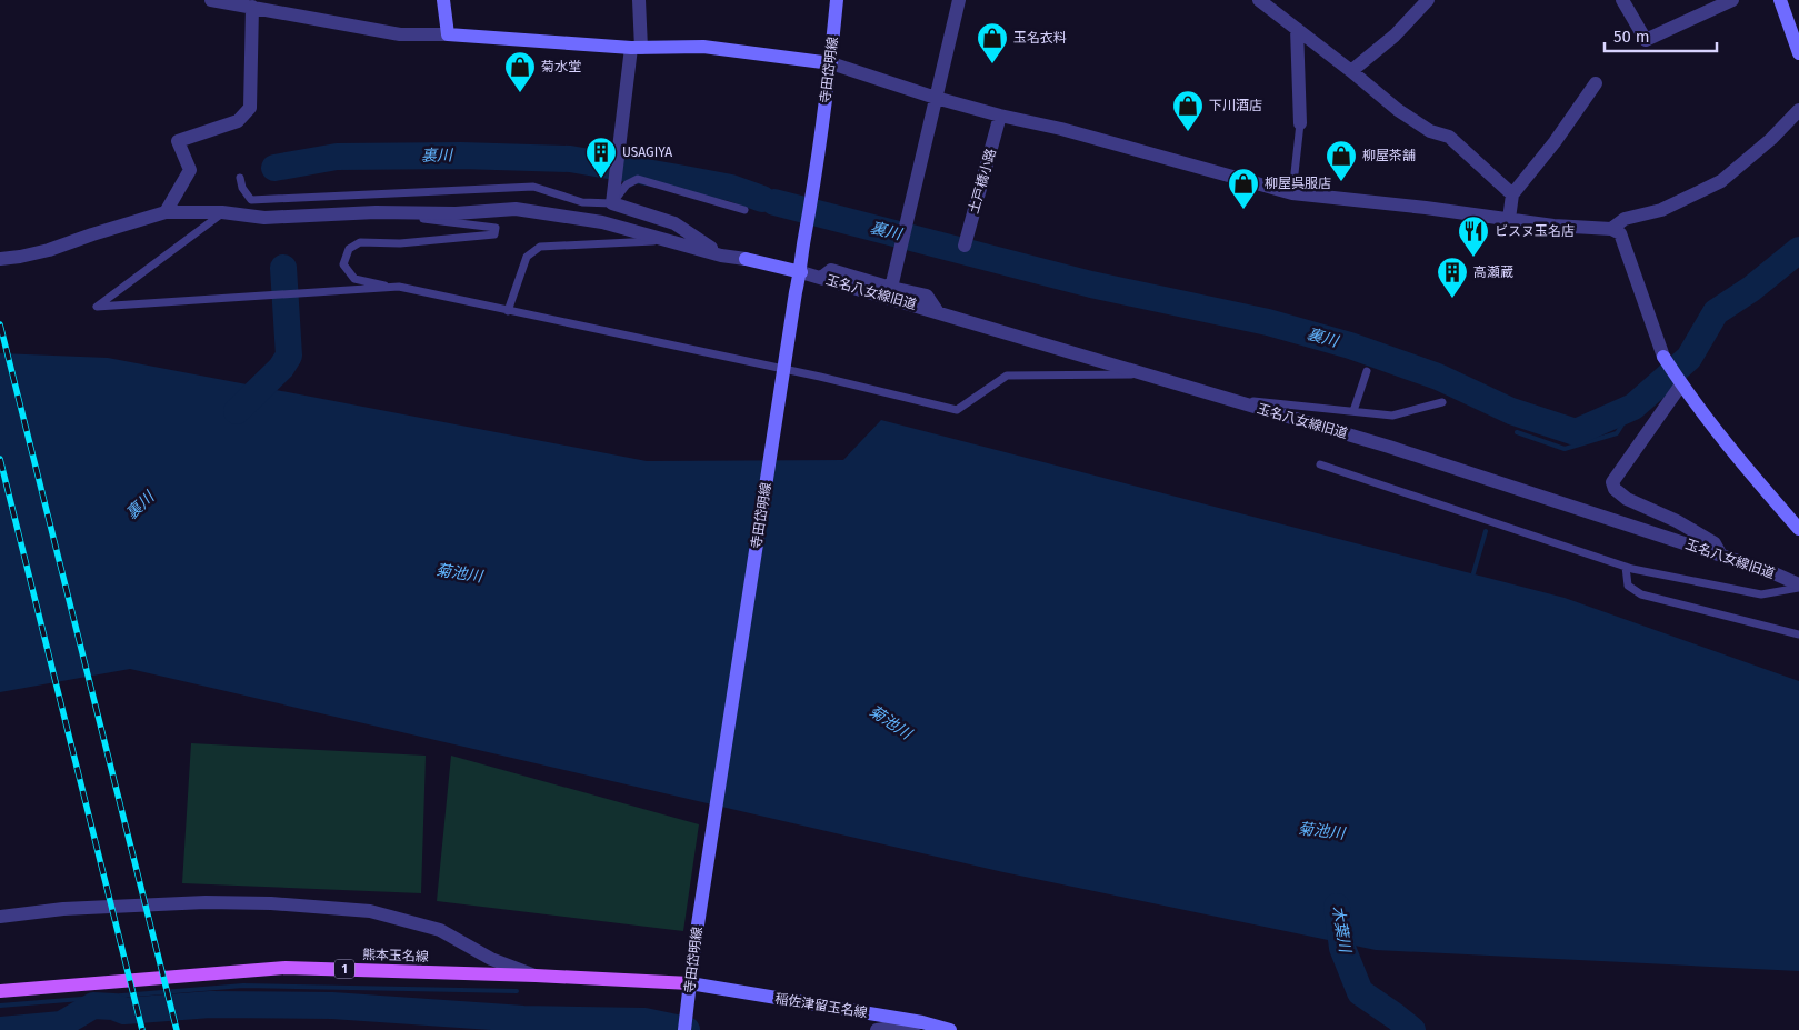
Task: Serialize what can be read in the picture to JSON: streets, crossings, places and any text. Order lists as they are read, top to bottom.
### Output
{
  "streets": {
    "main road": [
      "寺田岱明線",
      "熊本玉名線",
      "1",
      "稲佐津留玉名線"
    ],
    "street": ["土戸橋小路", "玉名八女線旧道"]
  },
  "crossings": [
    ["寺田岱明線", "玉名八女線旧道"],
    ["寺田岱明線", "熊本玉名線"],
    ["寺田岱明線", "稲佐津留玉名線"],
    ["熊本玉名線", "稲佐津留玉名線"]
  ],
  "water": ["裏川", "菊池川", "木葉川"],
  "places": {
    "shop": [
      "玉名衣料",
      "菊水堂",
      "下川酒店",
      "柳屋茶舗",
      "柳屋呉服店"
    ],
    "building": ["USAGIYA", "高瀬蔵"],
    "restaurant": ["ビスヌ玉名店"]
  },
  "scale_bar": "50 m"
}
